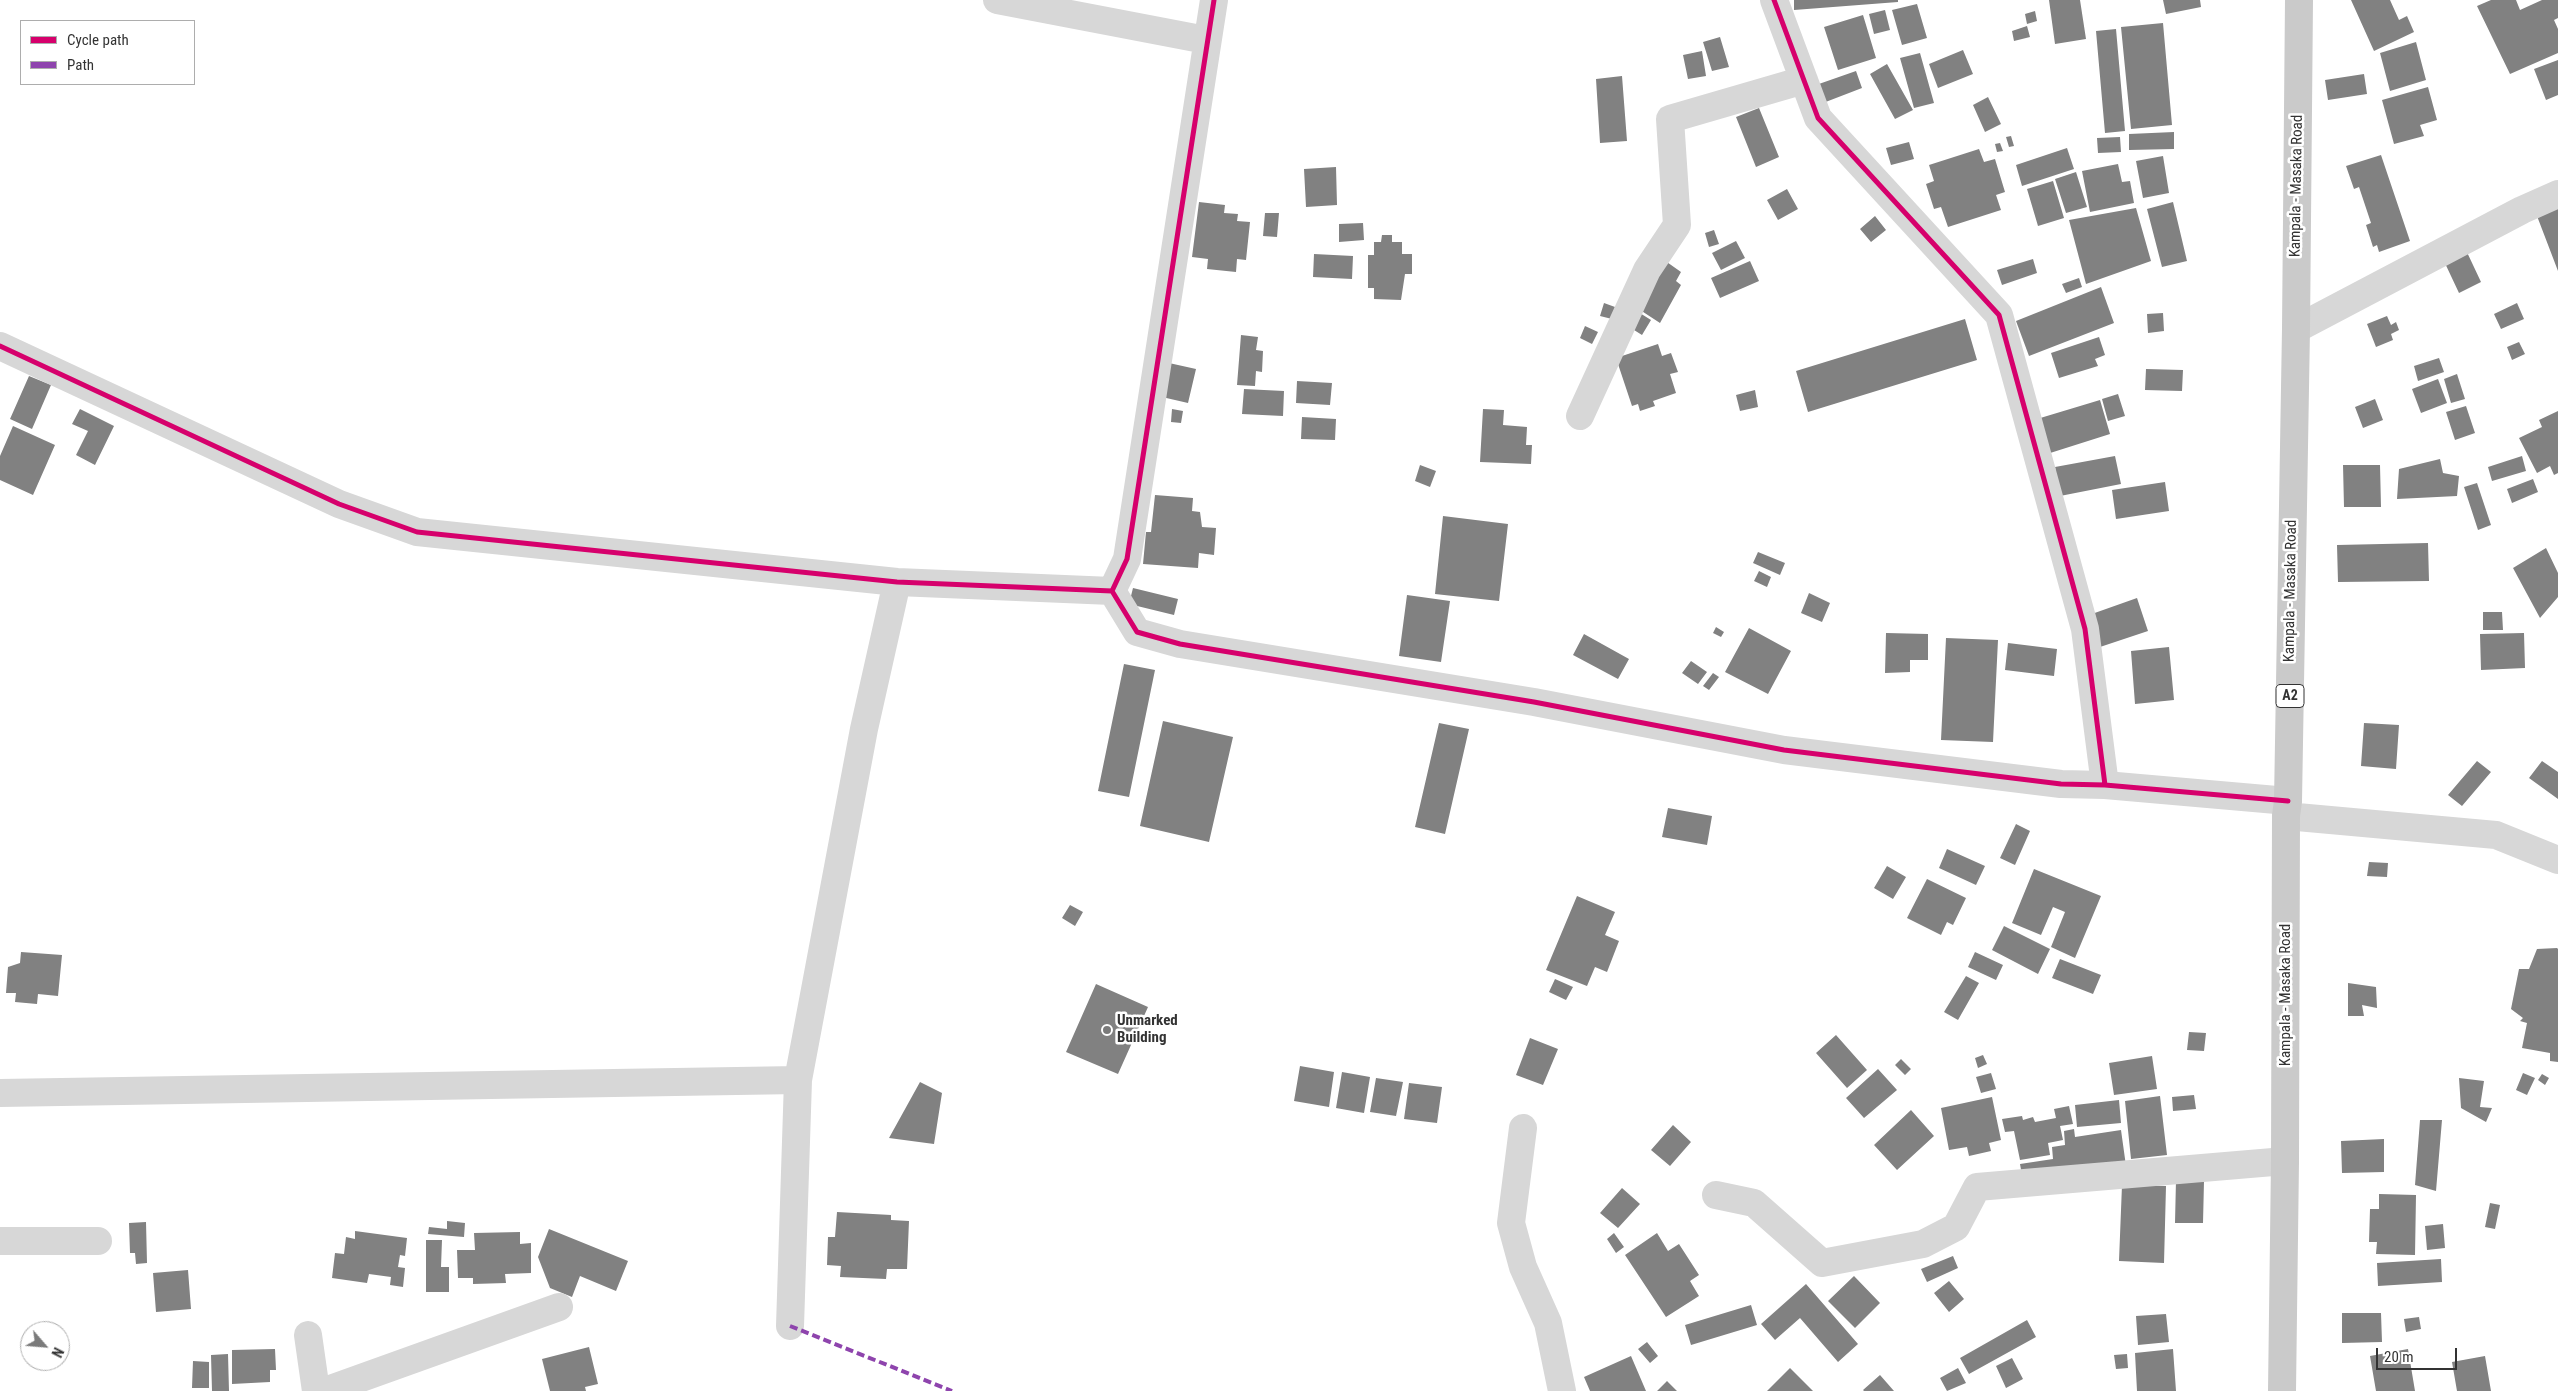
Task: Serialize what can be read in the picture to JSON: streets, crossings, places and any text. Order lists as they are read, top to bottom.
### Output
{
  "streets": {
    "main road": ["Kampala - Masaka Road", "A2"]
  },
  "places": ["Unmarked Building"],
  "legend": ["Cycle path", "Path"],
  "scale_bar": "20 m",
  "north": "bottom right"
}
